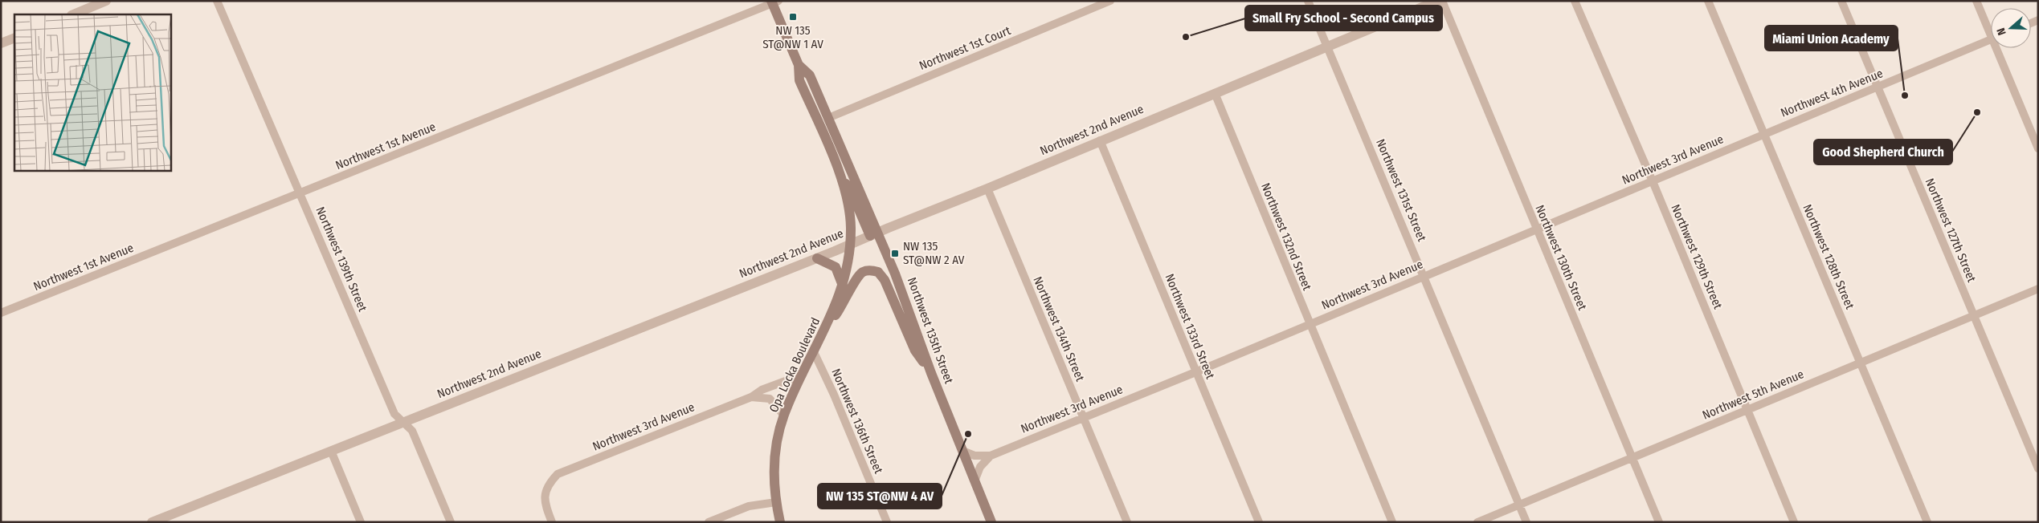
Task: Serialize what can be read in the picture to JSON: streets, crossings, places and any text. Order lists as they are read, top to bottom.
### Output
{
  "streets": {
    "main road": ["Northwest 135th Street", "Opa Locka Boulevard"],
    "street": [
      "Northwest 1st Court",
      "Northwest 4th Avenue",
      "Northwest 2nd Avenue",
      "Northwest 1st Avenue",
      "Northwest 3rd Avenue",
      "Northwest 131st Street",
      "Northwest 127th Street",
      "Northwest 132nd Street",
      "Northwest 129th Street",
      "Northwest 128th Street",
      "Northwest 130th Street",
      "Northwest 139th Street",
      "Northwest 133rd Street",
      "Northwest 134th Street",
      "Northwest 5th Avenue",
      "Northwest 136th Street"
    ]
  },
  "crossings": [
    ["Northwest 1st Court", "Northwest 135th Street"],
    ["Northwest 4th Avenue", "Northwest 3rd Avenue"],
    ["Northwest 4th Avenue", "Northwest 127th Street"],
    ["Northwest 4th Avenue", "Northwest 128th Street"],
    ["Northwest 2nd Avenue", "Northwest 131st Street"],
    ["Northwest 2nd Avenue", "Northwest 132nd Street"],
    ["Northwest 2nd Avenue", "Northwest 139th Street"],
    ["Northwest 2nd Avenue", "Northwest 133rd Street"],
    ["Northwest 2nd Avenue", "Northwest 134th Street"],
    ["Northwest 2nd Avenue", "Northwest 135th Street"],
    ["Northwest 2nd Avenue", "Opa Locka Boulevard"],
    ["Northwest 1st Avenue", "Northwest 139th Street"],
    ["Northwest 1st Avenue", "Northwest 135th Street"],
    ["Northwest 3rd Avenue", "Northwest 131st Street"],
    ["Northwest 3rd Avenue", "Northwest 132nd Street"],
    ["Northwest 3rd Avenue", "Northwest 129th Street"],
    ["Northwest 3rd Avenue", "Northwest 128th Street"],
    ["Northwest 3rd Avenue", "Northwest 130th Street"],
    ["Northwest 3rd Avenue", "Northwest 133rd Street"],
    ["Northwest 3rd Avenue", "Northwest 134th Street"],
    ["Northwest 3rd Avenue", "Northwest 135th Street"],
    ["Northwest 3rd Avenue", "Opa Locka Boulevard"],
    ["Northwest 131st Street", "Northwest 5th Avenue"],
    ["Northwest 127th Street", "Northwest 5th Avenue"],
    ["Northwest 129th Street", "Northwest 5th Avenue"],
    ["Northwest 128th Street", "Northwest 5th Avenue"],
    ["Northwest 130th Street", "Northwest 5th Avenue"],
    ["Northwest 135th Street", "Opa Locka Boulevard"],
    ["Opa Locka Boulevard", "Northwest 136th Street"]
  ],
  "places": {
    "transit": ["NW 135 ST@NW 1 AV", "NW 135 ST@NW 2 AV"],
    "other": [
      "Small Fry School - Second Campus",
      "Miami Union Academy",
      "Good Shepherd Church",
      "NW 135 ST@NW 4 AV"
    ]
  },
  "north": "left"
}
